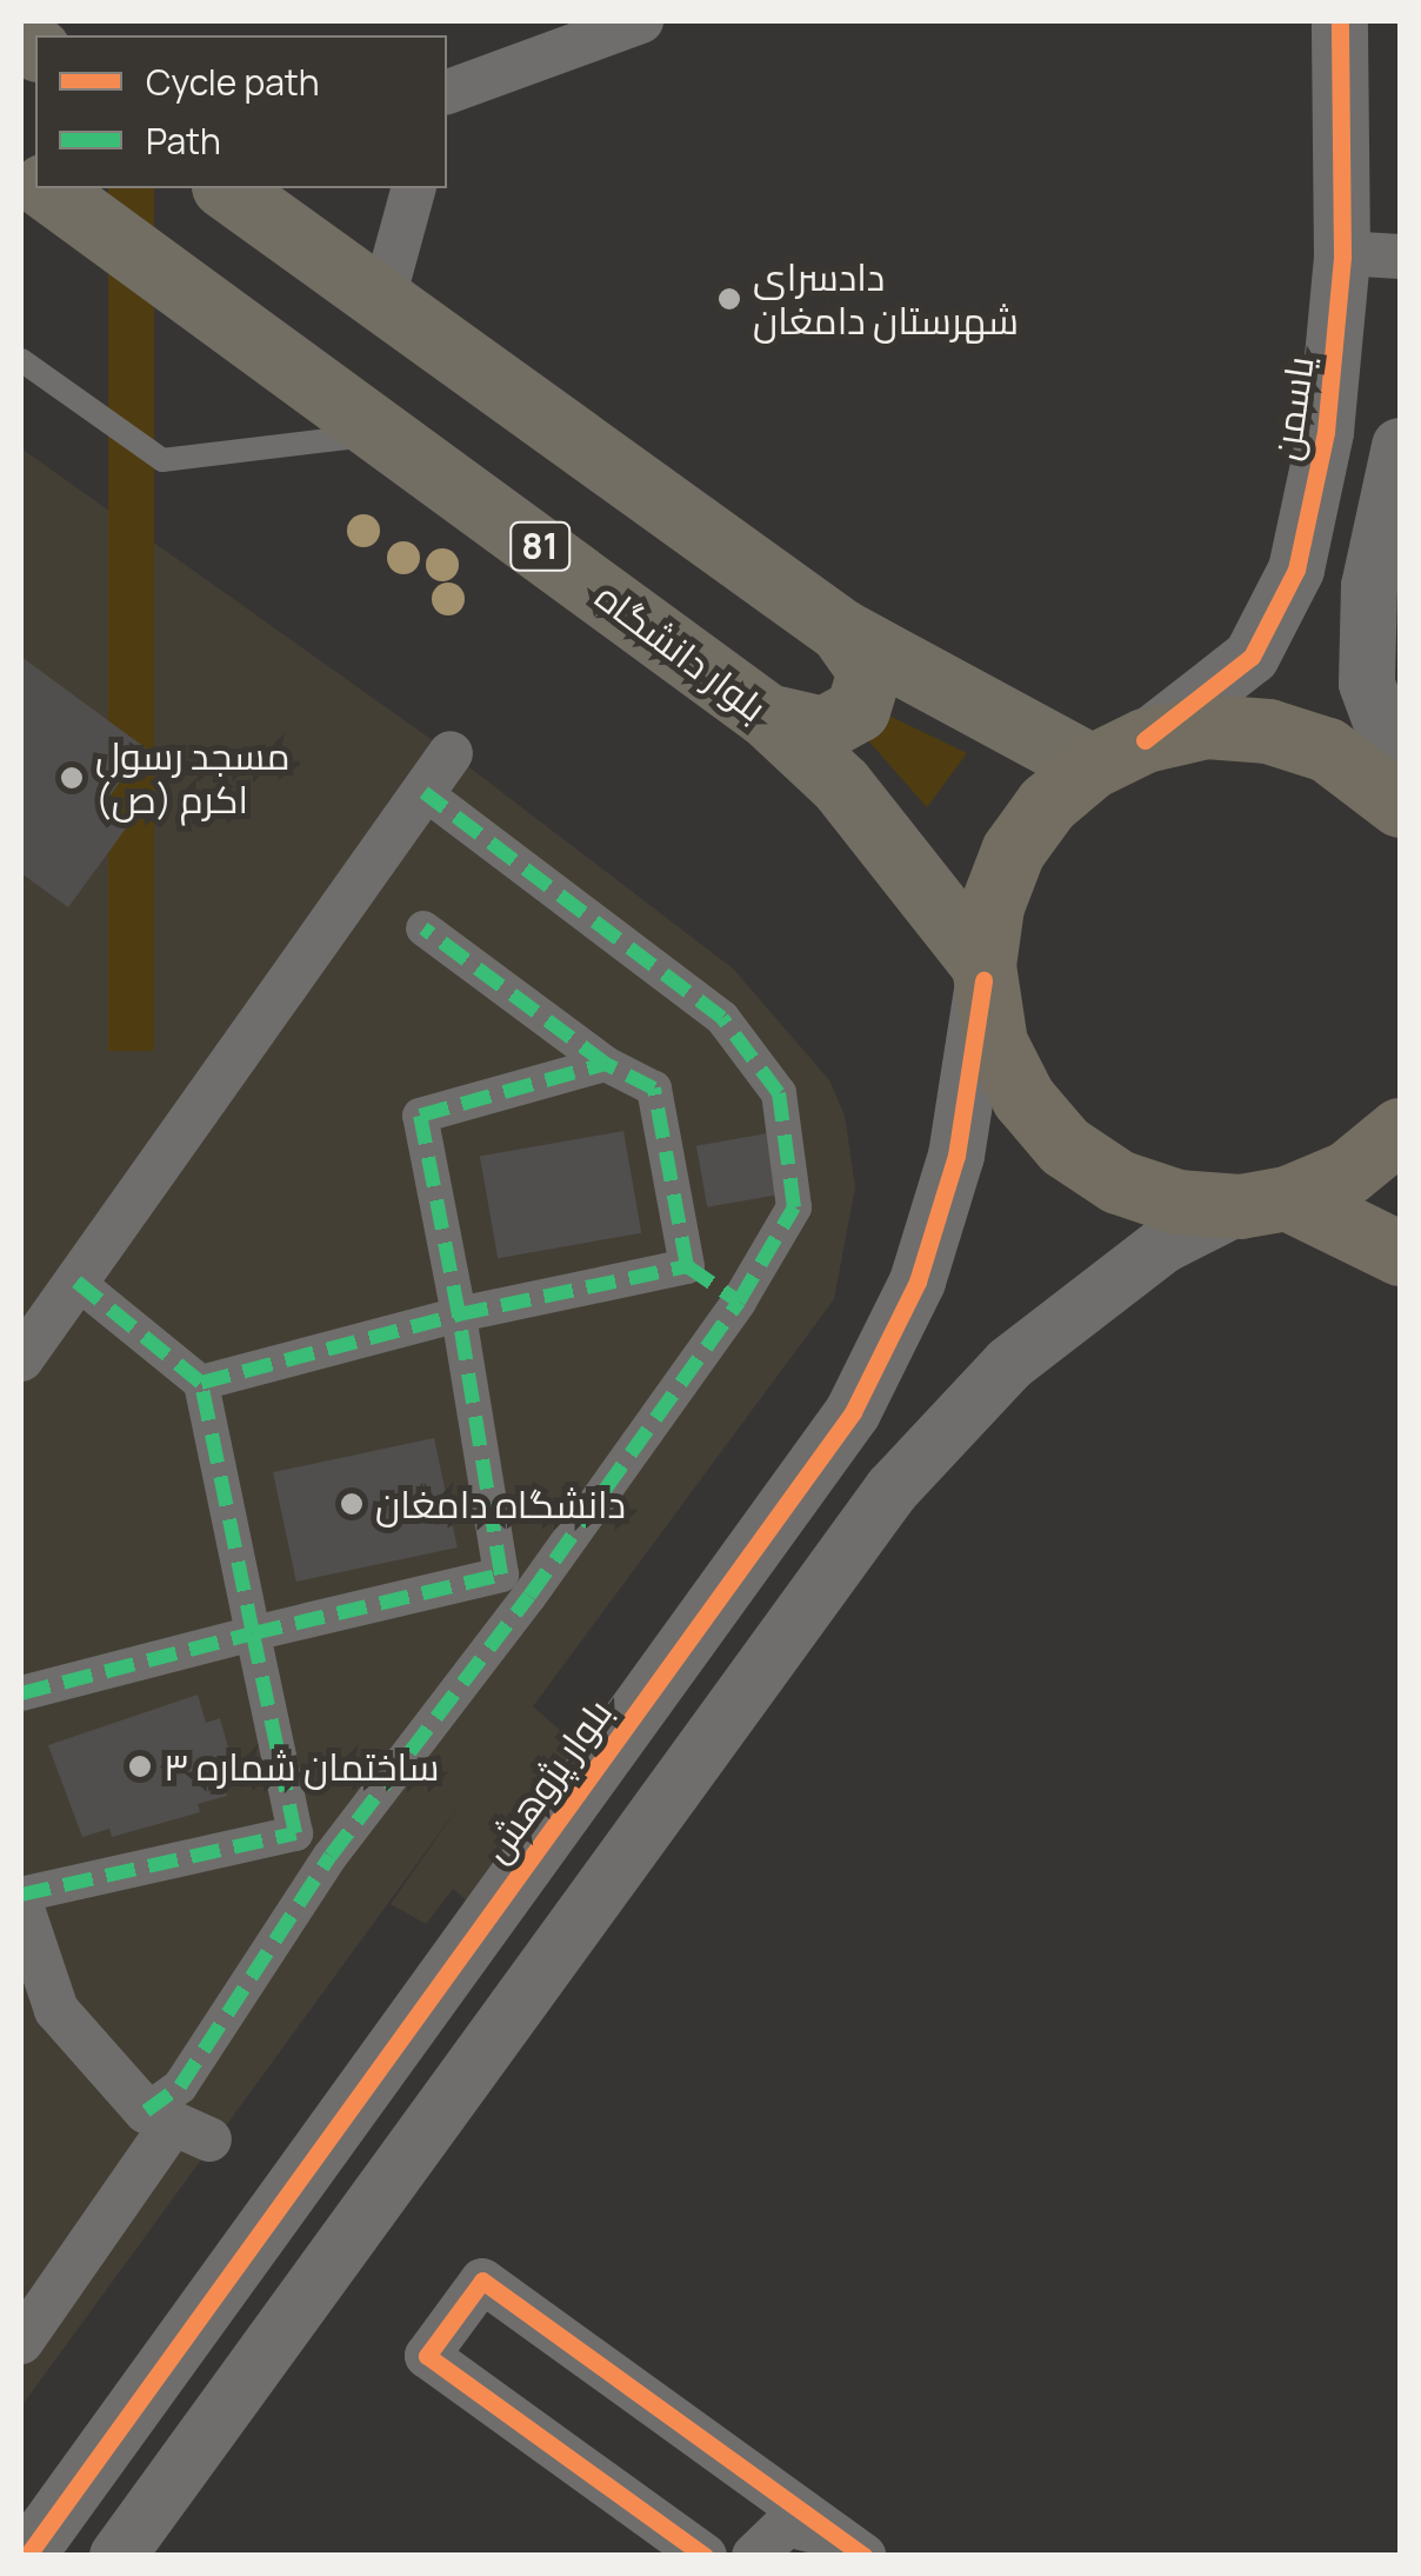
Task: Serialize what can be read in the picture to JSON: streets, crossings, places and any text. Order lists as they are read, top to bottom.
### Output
{
  "streets": {
    "highway": ["81"],
    "main road": ["بلوار دانشگاه"],
    "street": ["یاسمن", "بلوار پژوهش"]
  },
  "crossings": [
    ["یاسمن", "81"],
    ["81", "بلوار دانشگاه"],
    ["81", "بلوار پژوهش"],
    ["بلوار دانشگاه", "بلوار پژوهش"]
  ],
  "places": [
    "دادسرای شهرستان دامغان",
    "مسجد رسول اکرم (ص)",
    "دانشگاه دامغان",
    "ساختمان شماره ۳"
  ],
  "legend": ["Cycle path", "Path"]
}
